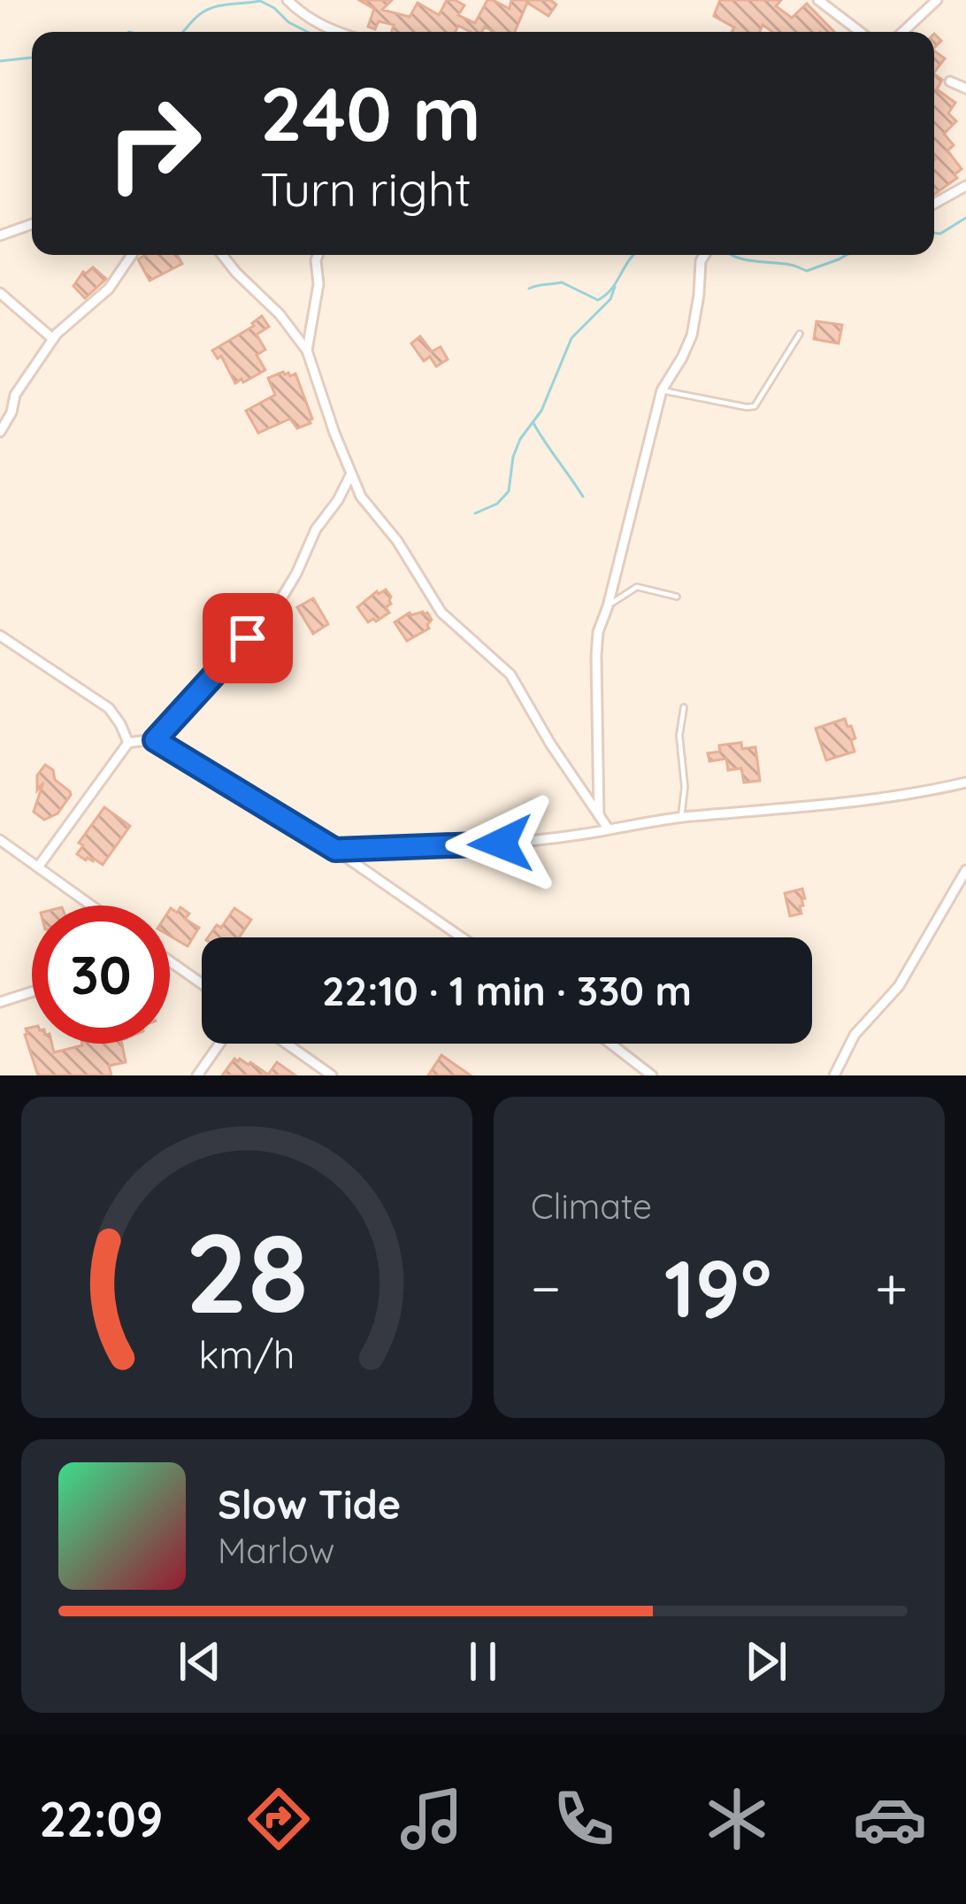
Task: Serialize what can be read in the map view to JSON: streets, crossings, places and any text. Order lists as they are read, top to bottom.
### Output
{
  "page": {
    "turn": ["240 m", "Turn right"],
    "limit": "30",
    "trip": "22:10 · 1 min · 330 m",
    "tile": "Climate",
    "heat": ["−", "19°", "+"],
    "song": ["Slow Tide", "Marlow"],
    "tabs": "22:09",
    "gauge": ["28", "km/h"]
  }
}
